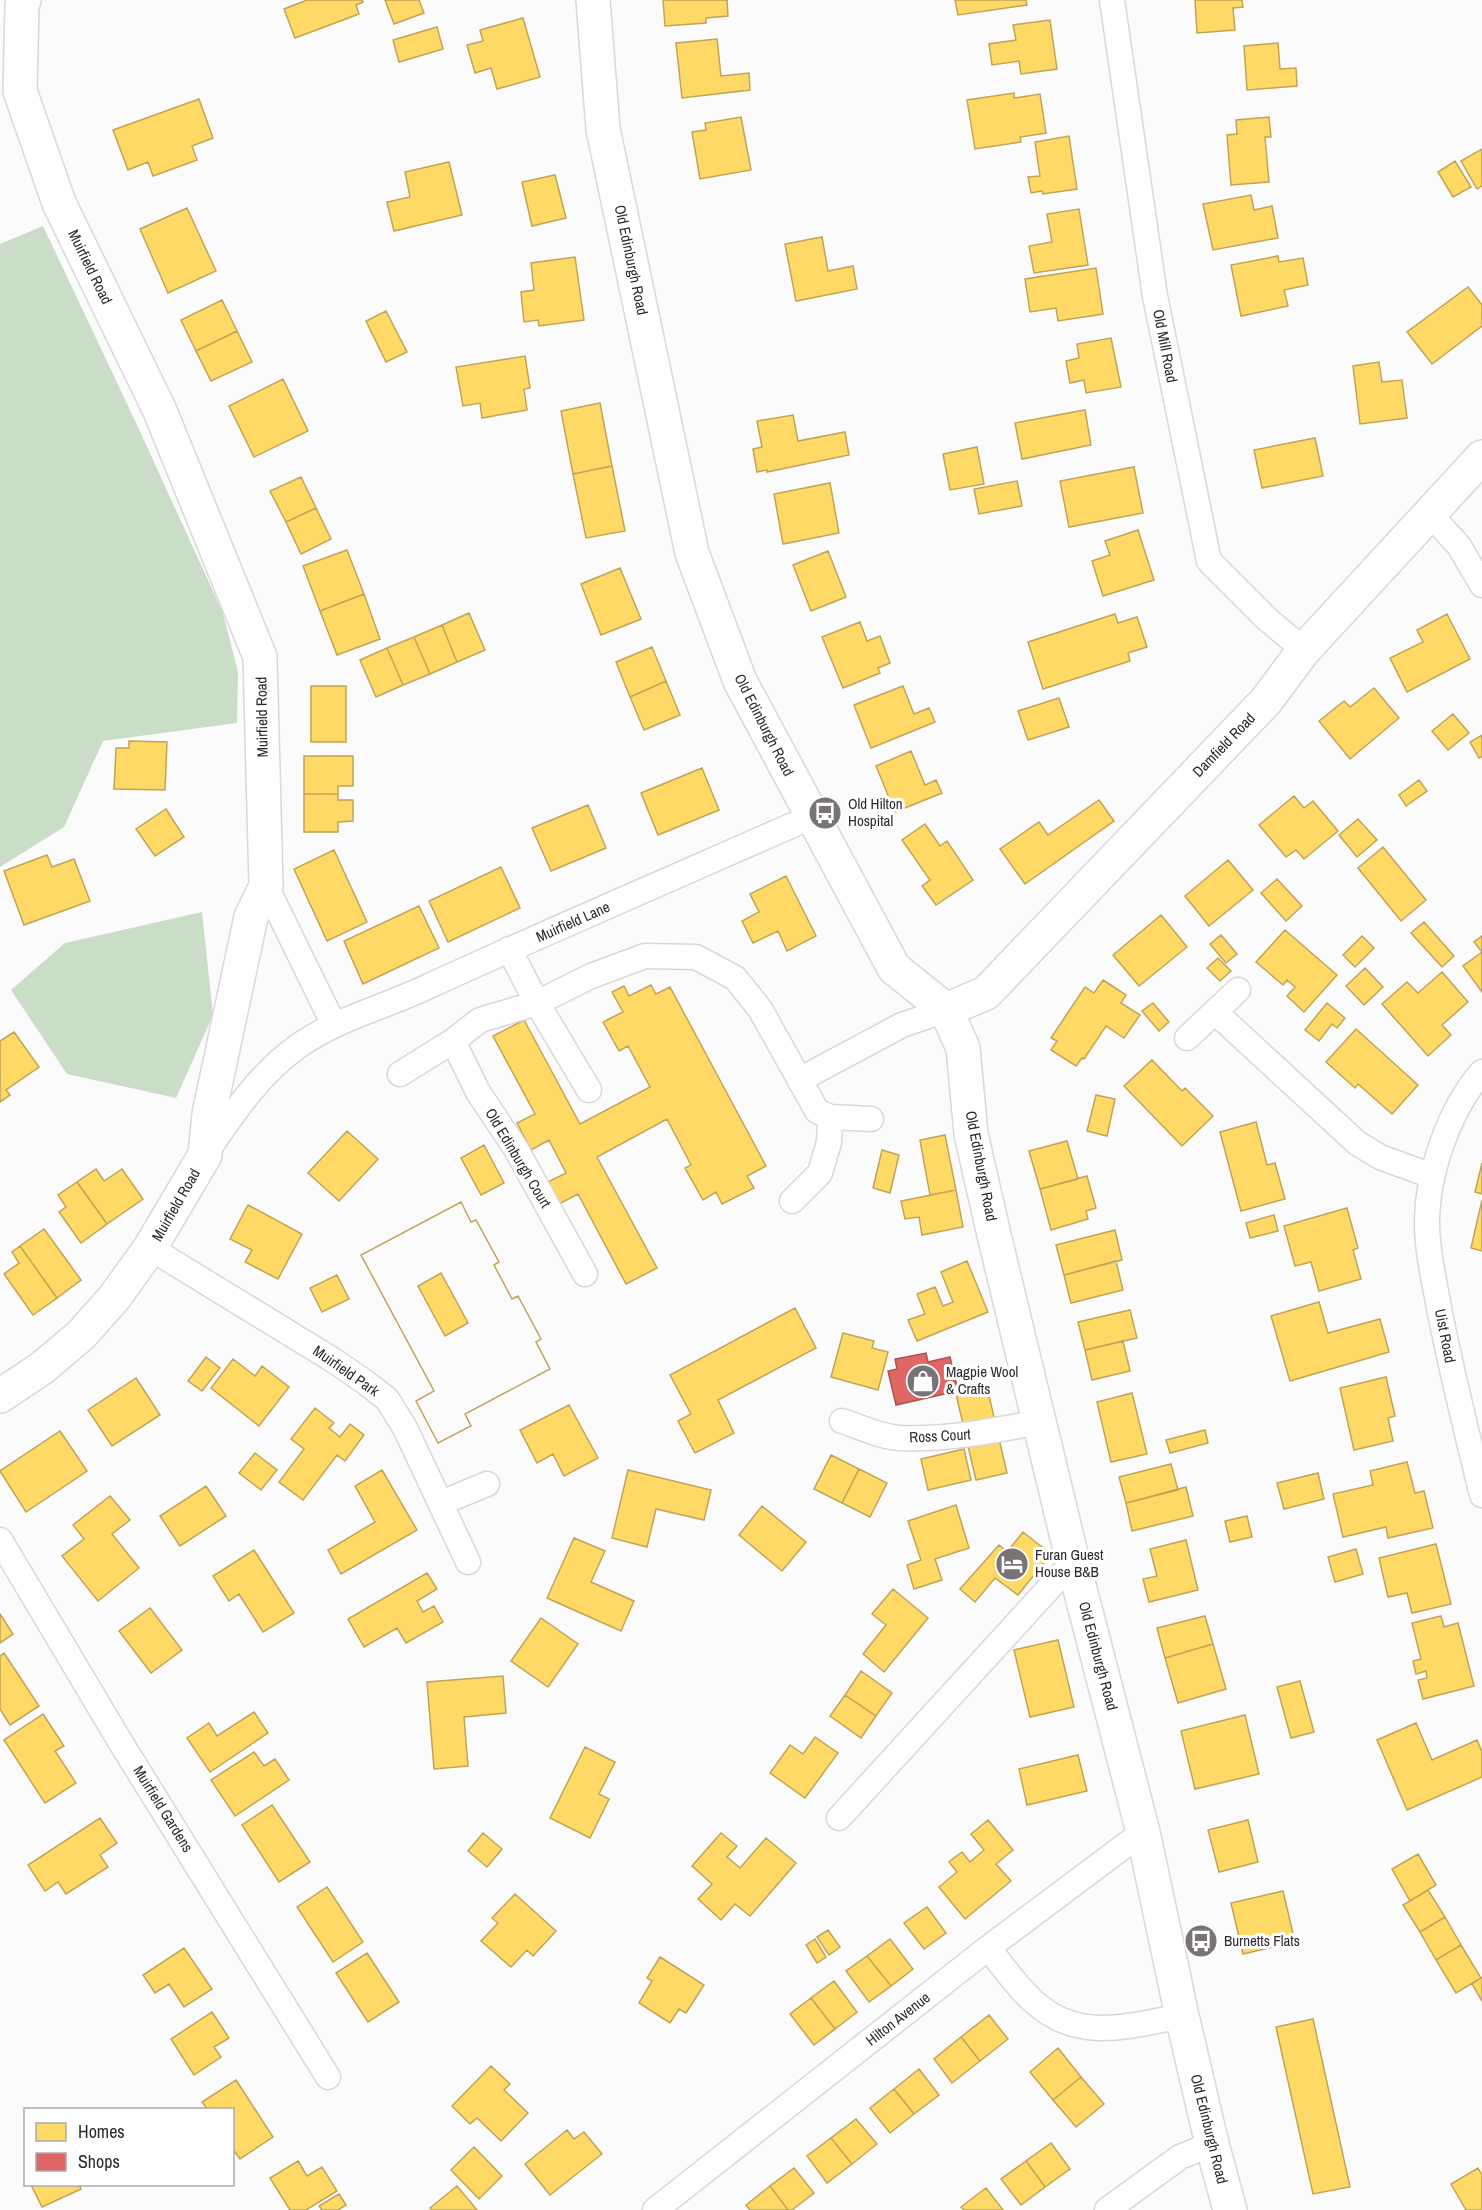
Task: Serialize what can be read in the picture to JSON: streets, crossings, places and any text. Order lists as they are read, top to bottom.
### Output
{
  "streets": {
    "street": [
      "Old Edinburgh Road",
      "Muirfield Road",
      "Old Mill Road",
      "Damfield Road",
      "Muirfield Lane",
      "Old Edinburgh Court",
      "Uist Road",
      "Muirfield Park",
      "Ross Court",
      "Muirfield Gardens",
      "Hilton Avenue"
    ]
  },
  "crossings": [
    ["Old Edinburgh Road", "Damfield Road"],
    ["Old Edinburgh Road", "Muirfield Lane"],
    ["Old Edinburgh Road", "Ross Court"],
    ["Old Edinburgh Road", "Hilton Avenue"],
    ["Muirfield Road", "Muirfield Lane"],
    ["Muirfield Road", "Muirfield Park"],
    ["Old Mill Road", "Damfield Road"]
  ],
  "places": {
    "bus stop": ["Old Hilton Hospital", "Burnetts Flats"],
    "shop": ["Magpie Wool & Crafts"],
    "hotel": ["Furan Guest House B&B"]
  },
  "legend": ["Homes", "Shops"]
}
